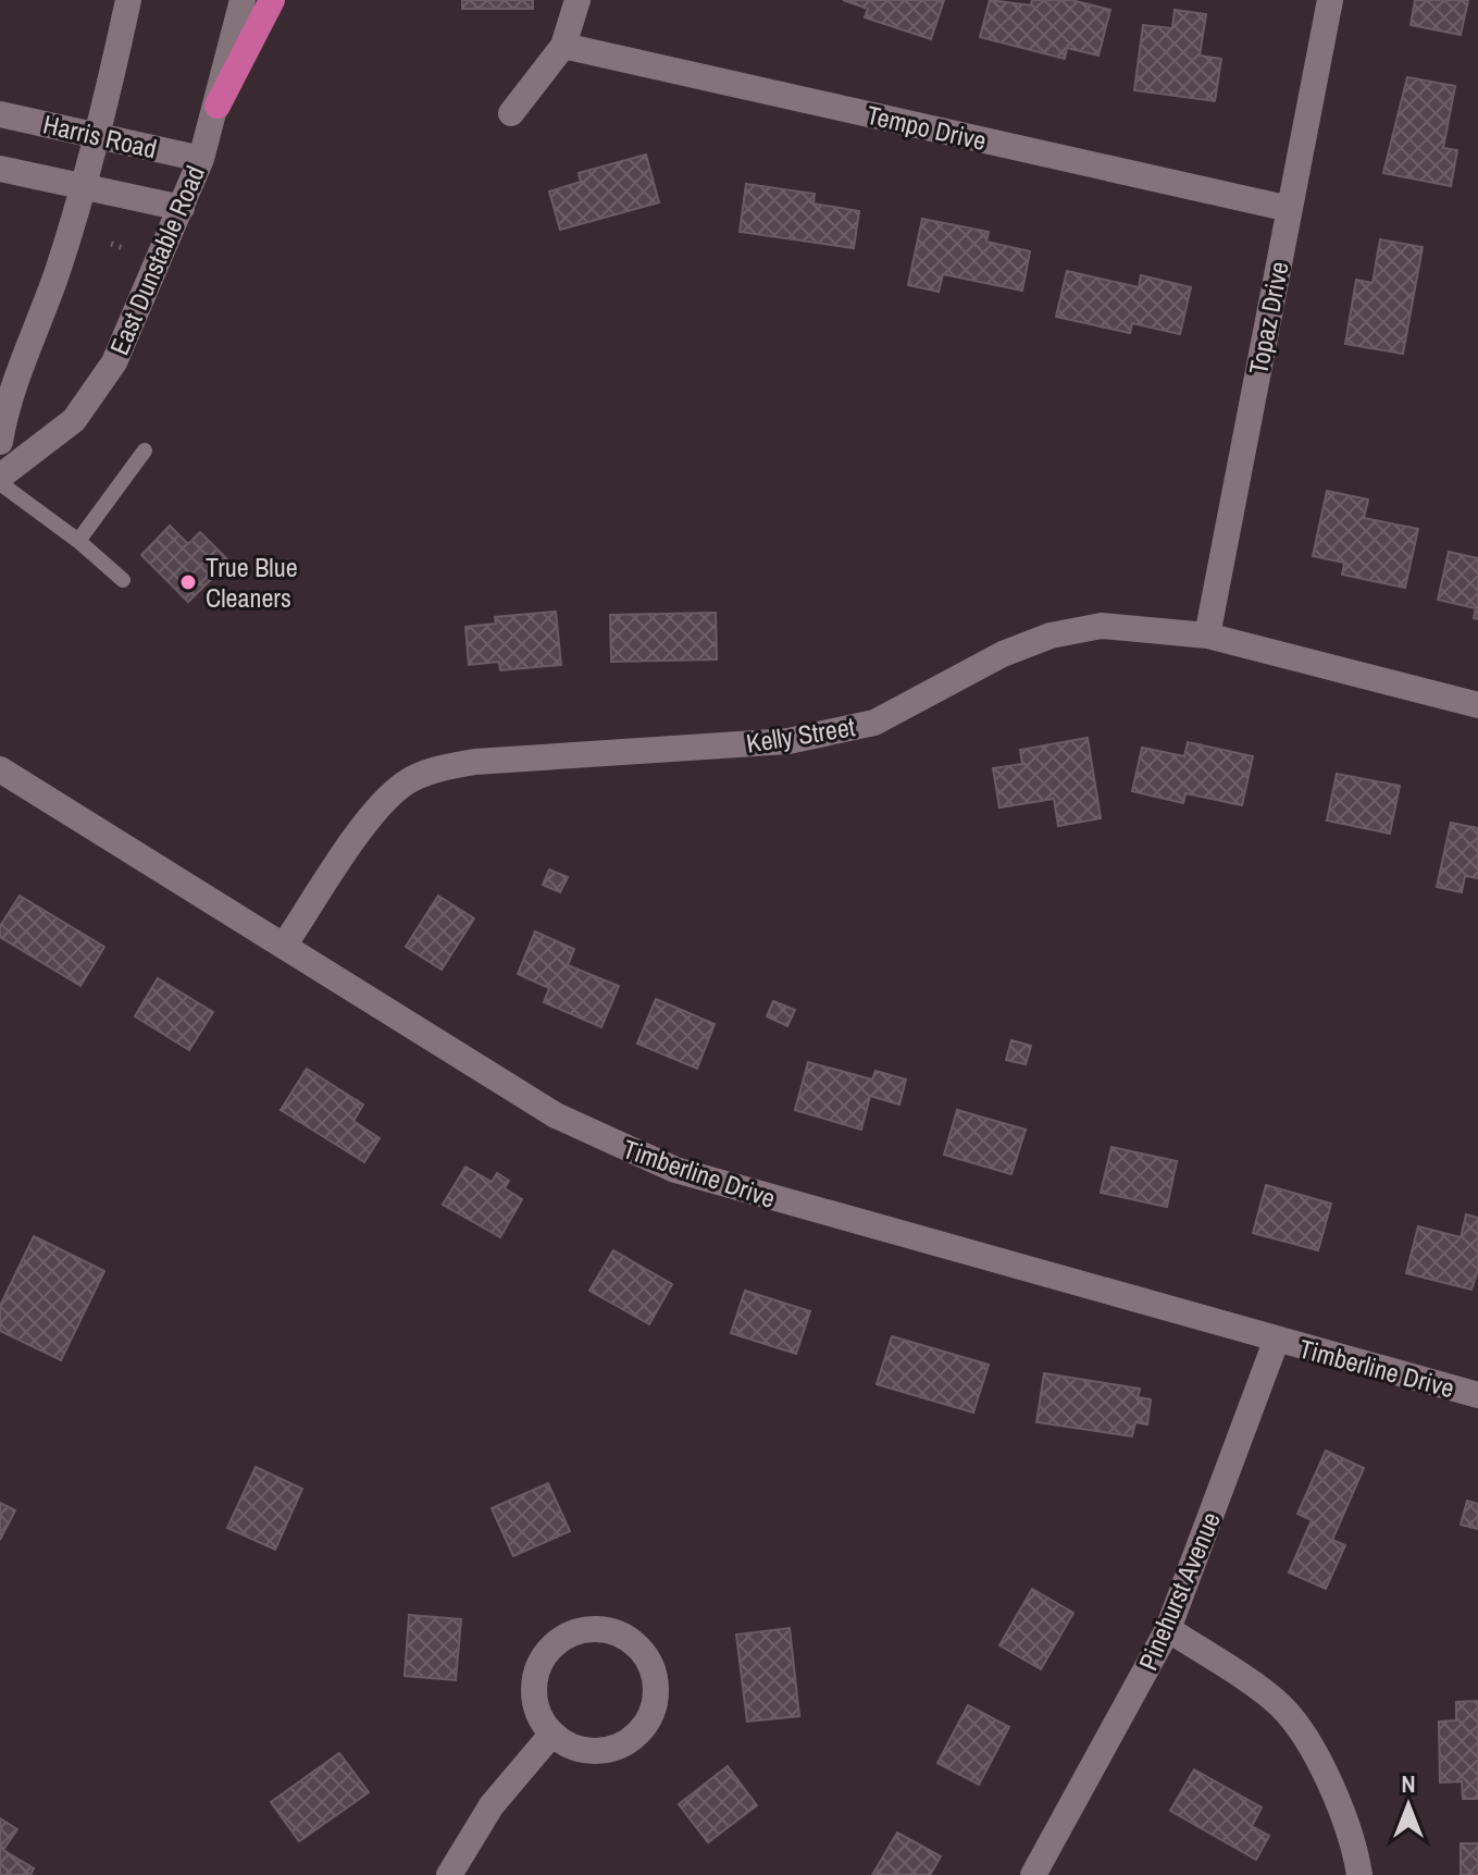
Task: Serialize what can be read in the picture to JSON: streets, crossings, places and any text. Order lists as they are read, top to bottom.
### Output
{
  "streets": {
    "street": [
      "Tempo Drive",
      "Harris Road",
      "East Dunstable Road",
      "Topaz Drive",
      "Kelly Street",
      "Timberline Drive",
      "Pinehurst Avenue"
    ]
  },
  "crossings": [
    ["Tempo Drive", "Topaz Drive"],
    ["Harris Road", "East Dunstable Road"],
    ["Topaz Drive", "Kelly Street"],
    ["Kelly Street", "Timberline Drive"],
    ["Timberline Drive", "Pinehurst Avenue"]
  ],
  "places": ["True Blue Cleaners"],
  "north": "top"
}
